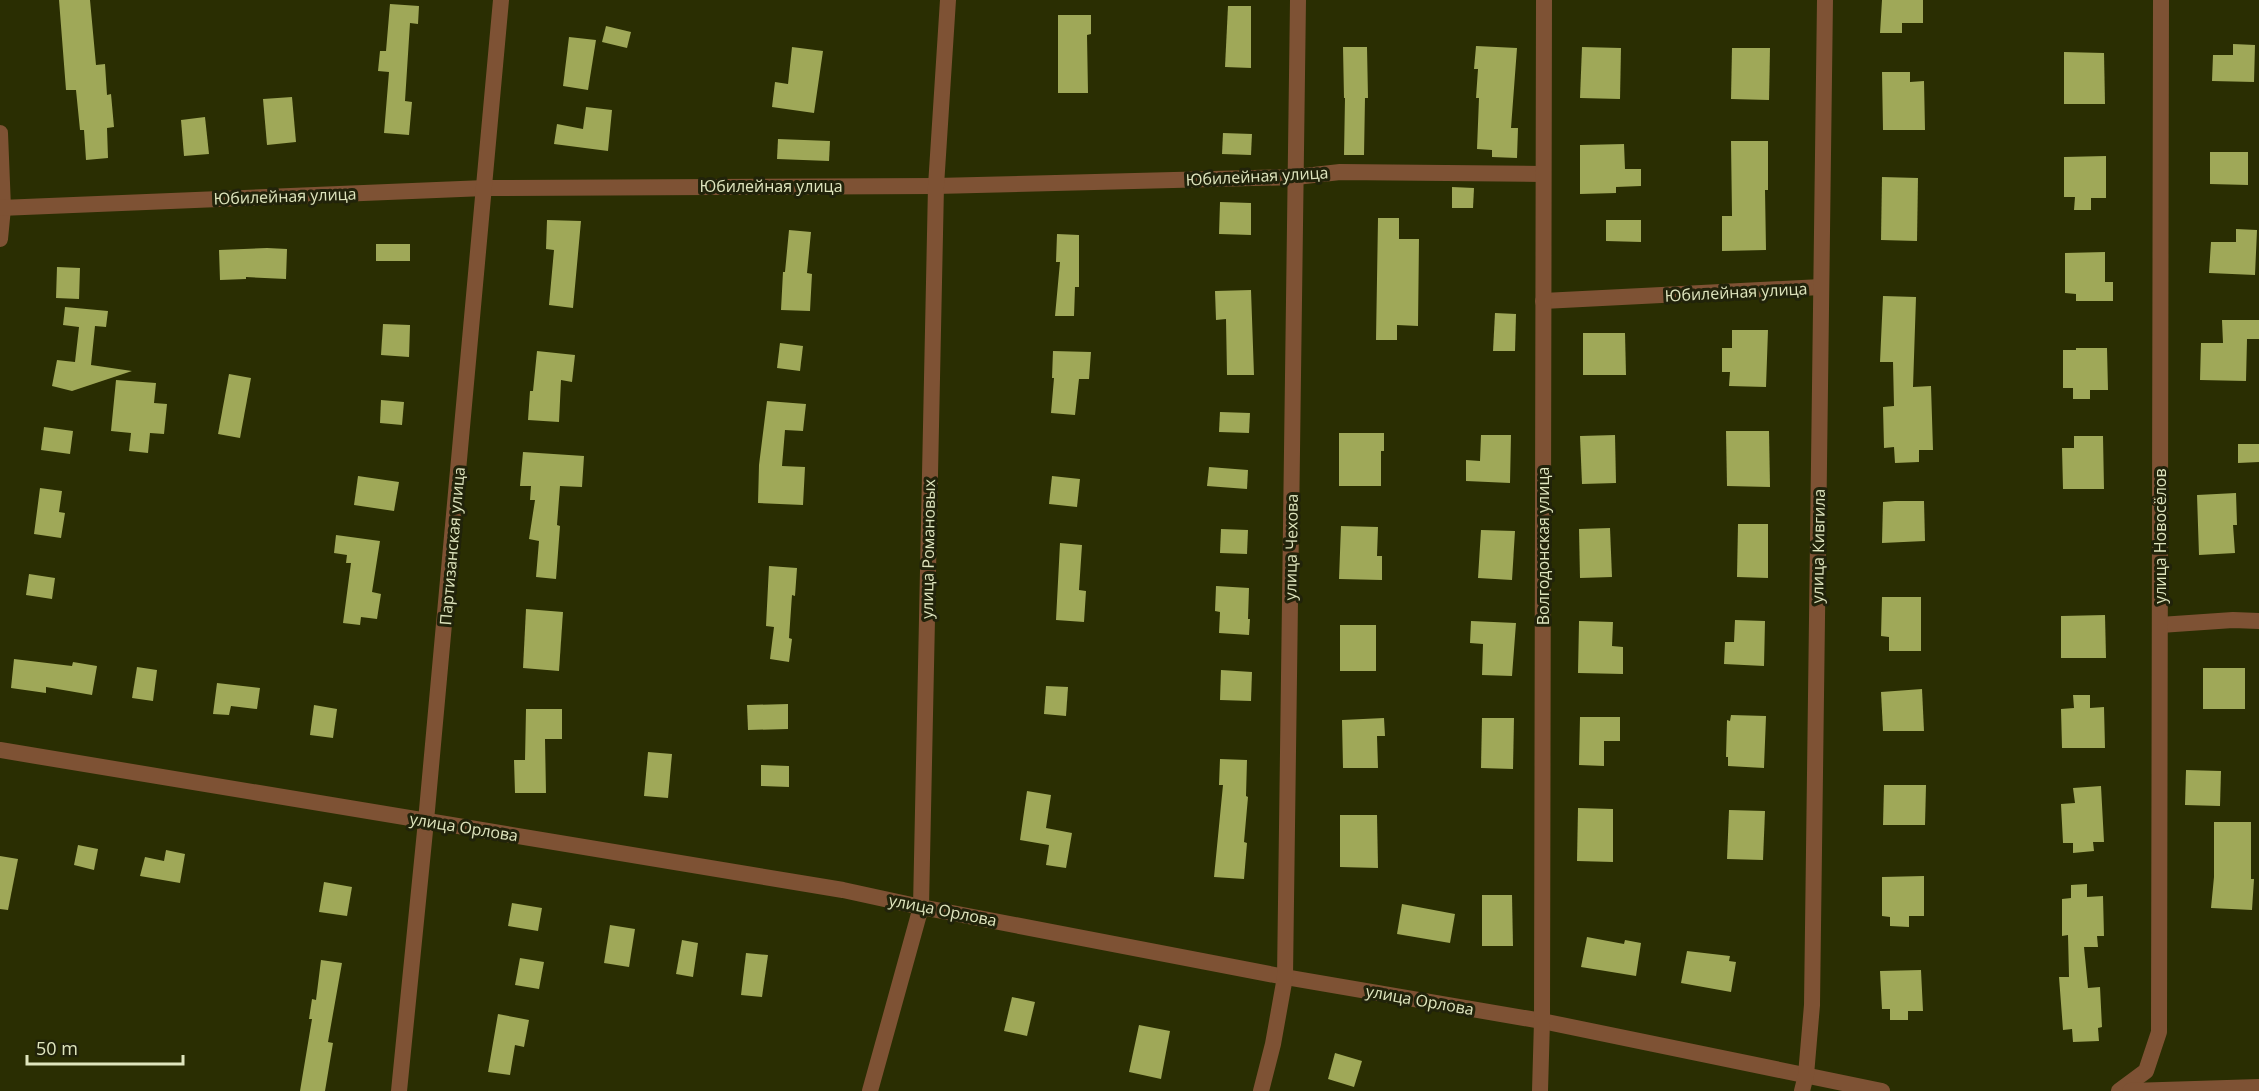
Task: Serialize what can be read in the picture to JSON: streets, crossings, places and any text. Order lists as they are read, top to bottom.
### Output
{
  "streets": {
    "street": [
      "Юбилейная улица",
      "улица Новосёлов",
      "Партизанская улица",
      "Волгодонская улица",
      "улица Кивгила",
      "улица Чехова",
      "улица Романовых",
      "улица Орлова"
    ]
  },
  "crossings": [
    ["Юбилейная улица", "Партизанская улица"],
    ["Юбилейная улица", "Волгодонская улица"],
    ["Юбилейная улица", "улица Кивгила"],
    ["Юбилейная улица", "улица Чехова"],
    ["Юбилейная улица", "улица Романовых"],
    ["Партизанская улица", "улица Орлова"],
    ["Волгодонская улица", "улица Орлова"],
    ["улица Кивгила", "улица Орлова"],
    ["улица Чехова", "улица Орлова"],
    ["улица Романовых", "улица Орлова"]
  ],
  "scale_bar": "50 m"
}
